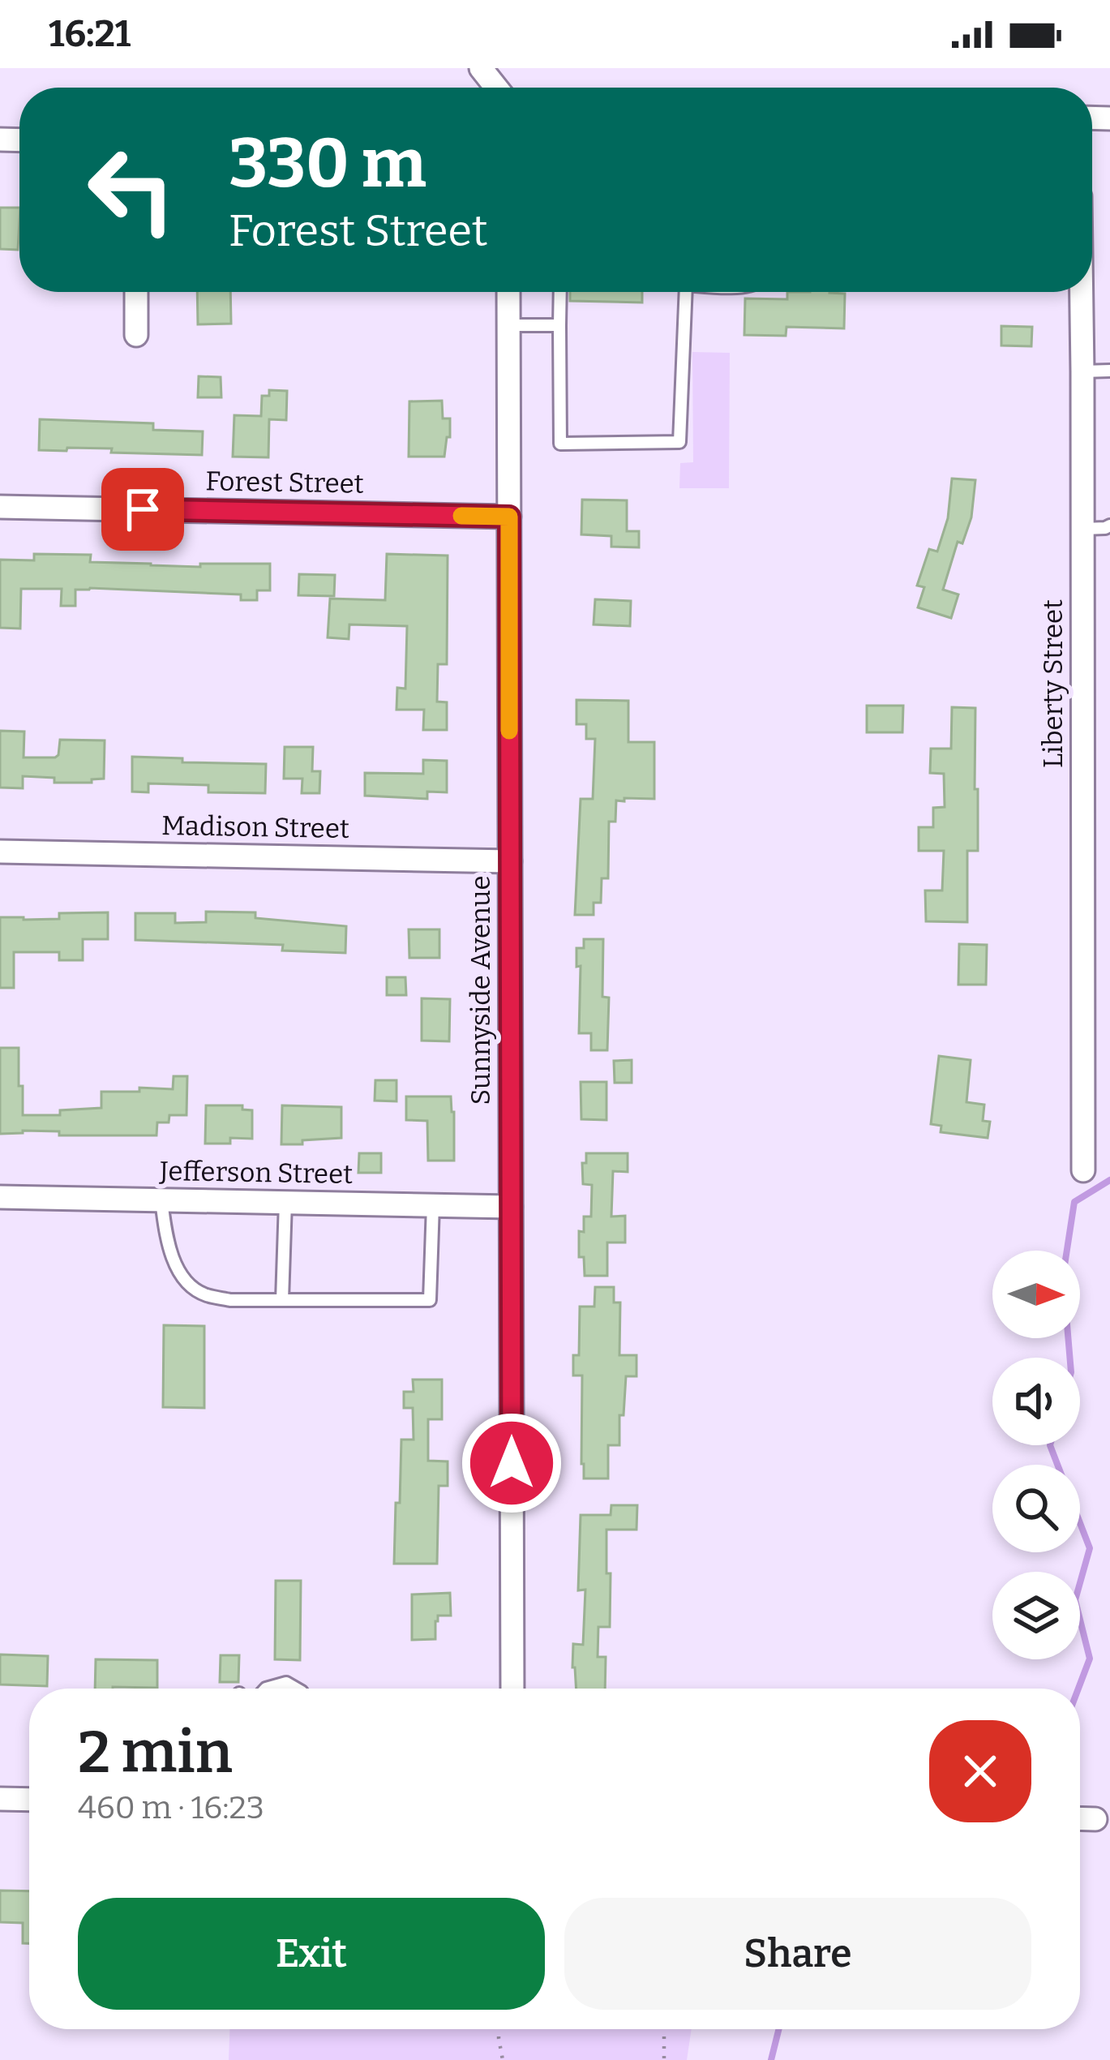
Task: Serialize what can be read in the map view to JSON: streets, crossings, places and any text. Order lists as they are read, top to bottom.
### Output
{
  "streets": {
    "street": [
      "Forest Street",
      "Liberty Street",
      "Madison Street",
      "Sunnyside Avenue",
      "Jefferson Street"
    ]
  },
  "crossings": [
    ["Forest Street", "Sunnyside Avenue"],
    ["Madison Street", "Sunnyside Avenue"],
    ["Sunnyside Avenue", "Jefferson Street"]
  ],
  "north": "right",
  "page": {
    "status": "16:21",
    "turn": ["330 m", "Forest Street"],
    "heading": ["2 min", "460 m · 16:23"],
    "buttons": ["Exit", "Share"]
  }
}
